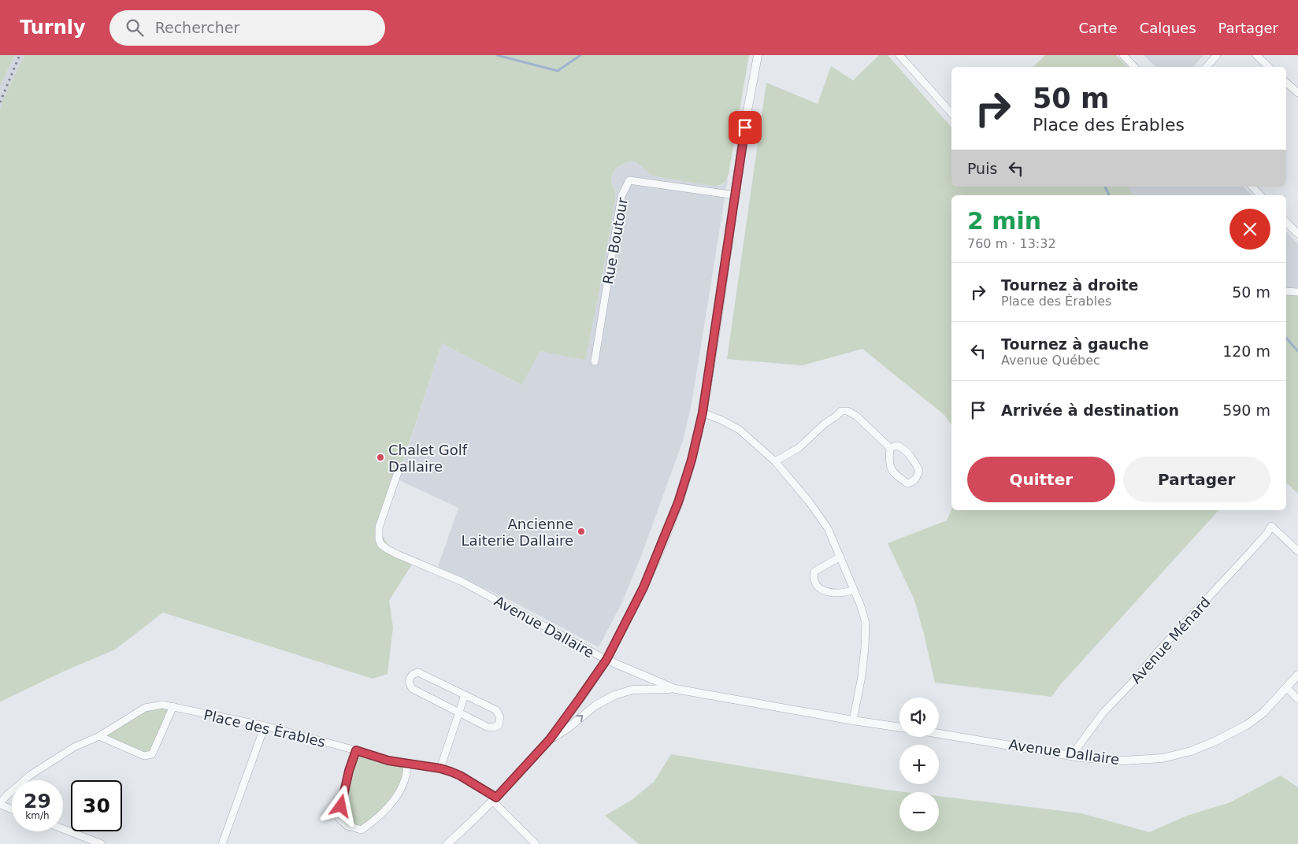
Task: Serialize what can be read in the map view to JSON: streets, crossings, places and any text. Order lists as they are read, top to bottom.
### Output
{
  "streets": {
    "street": [
      "Rue Boutour",
      "Avenue Dallaire",
      "Avenue Ménard",
      "Place des Érables"
    ]
  },
  "crossings": [
    ["Avenue Dallaire", "Avenue Ménard"]
  ],
  "places": ["Chalet Golf Dallaire", "Ancienne Laiterie Dallaire"],
  "page": {
    "header": "Turnly",
    "search": "Rechercher",
    "nav": ["Carte", "Calques", "Partager"],
    "turn": ["50 m", "Place des Érables"],
    "then": "Puis",
    "heading": ["2 min", "760 m · 13:32"],
    "list": [
      {
        "name": "Tournez à droite",
        "note": "Place des Érables",
        "value": "50 m"
      },
      {
        "name": "Tournez à gauche",
        "note": "Avenue Québec",
        "value": "120 m"
      },
      {
        "name": "Arrivée à destination",
        "value": "590 m"
      }
    ],
    "buttons": ["Quitter", "Partager"],
    "map_buttons": ["+", "−"],
    "speed": "29 km/h",
    "limit": "30"
  }
}
